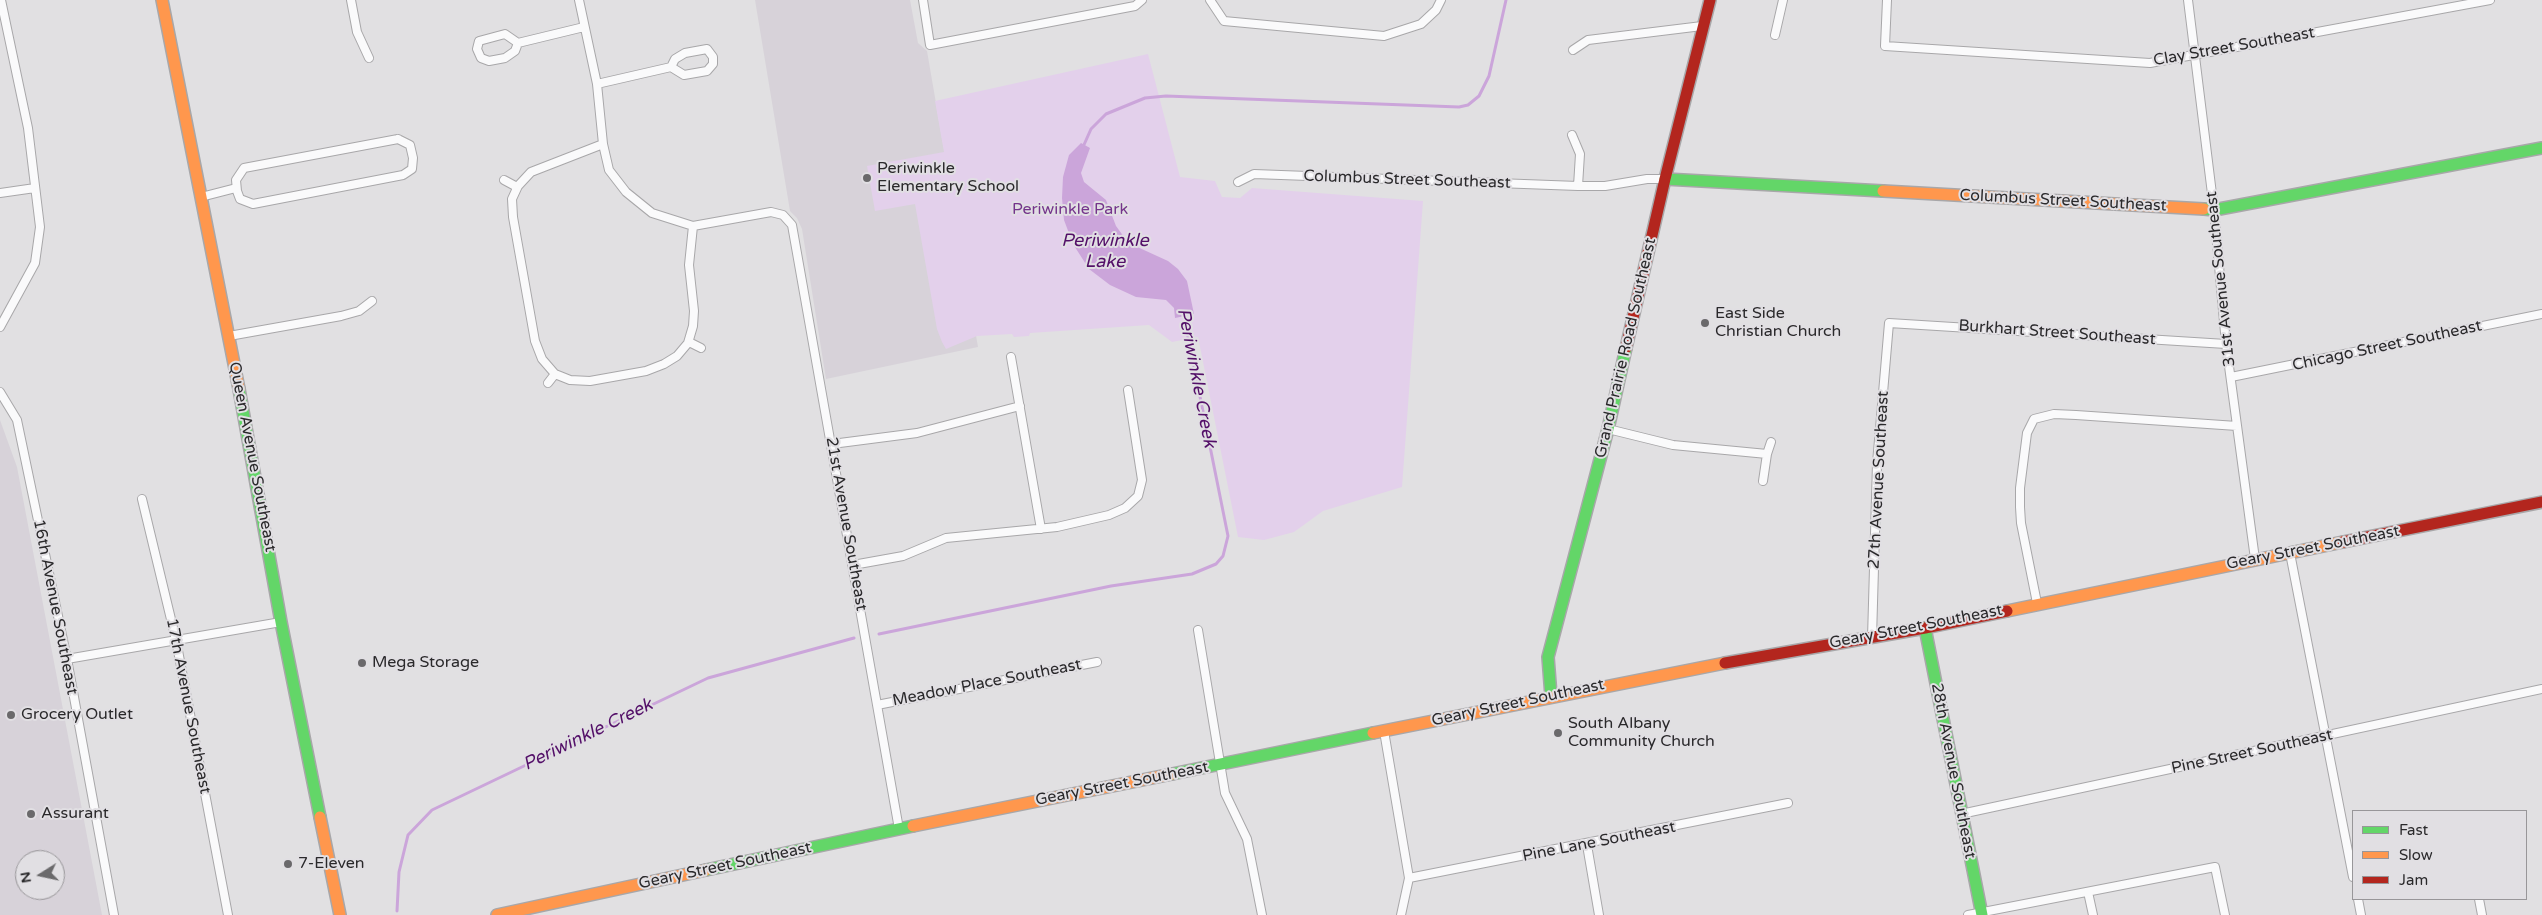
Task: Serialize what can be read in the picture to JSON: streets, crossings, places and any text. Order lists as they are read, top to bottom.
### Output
{
  "streets": {
    "main road": [
      "Columbus Street Southeast",
      "Grand Prairie Road Southeast",
      "Queen Avenue Southeast",
      "Geary Street Southeast",
      "28th Avenue Southeast"
    ],
    "street": [
      "Clay Street Southeast",
      "31st Avenue Southeast",
      "Burkhart Street Southeast",
      "Chicago Street Southeast",
      "27th Avenue Southeast",
      "21st Avenue Southeast",
      "16th Avenue Southeast",
      "Meadow Place Southeast",
      "17th Avenue Southeast",
      "Pine Street Southeast",
      "Pine Lane Southeast"
    ]
  },
  "crossings": [
    ["Clay Street Southeast", "31st Avenue Southeast"],
    ["Columbus Street Southeast", "31st Avenue Southeast"],
    ["Columbus Street Southeast", "Grand Prairie Road Southeast"],
    ["31st Avenue Southeast", "Burkhart Street Southeast"],
    ["31st Avenue Southeast", "Chicago Street Southeast"],
    ["31st Avenue Southeast", "Geary Street Southeast"],
    ["Burkhart Street Southeast", "27th Avenue Southeast"],
    ["Grand Prairie Road Southeast", "Geary Street Southeast"],
    ["27th Avenue Southeast", "Geary Street Southeast"],
    ["21st Avenue Southeast", "Geary Street Southeast"],
    ["21st Avenue Southeast", "Meadow Place Southeast"],
    ["Geary Street Southeast", "28th Avenue Southeast"],
    ["Pine Street Southeast", "28th Avenue Southeast"]
  ],
  "water": ["Periwinkle Lake", "Periwinkle Creek"],
  "parks": ["Periwinkle Park"],
  "places": [
    "Periwinkle Elementary School",
    "East Side Christian Church",
    "Mega Storage",
    "Grocery Outlet",
    "South Albany Community Church",
    "Assurant",
    "7-Eleven"
  ],
  "legend": ["Fast", "Slow", "Jam"],
  "north": "left"
}
